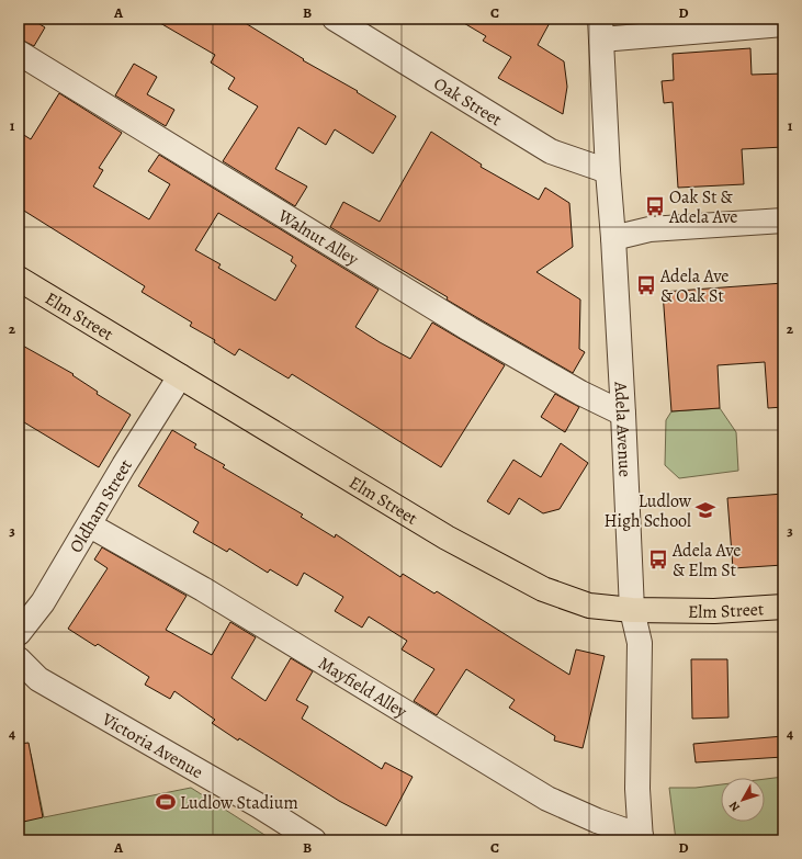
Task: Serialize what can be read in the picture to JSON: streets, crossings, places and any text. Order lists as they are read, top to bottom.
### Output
{
  "streets": {
    "main road": ["Elm Street"],
    "street": [
      "Oak Street",
      "Walnut Alley",
      "Adela Avenue",
      "Oldham Street",
      "Mayfield Alley",
      "Victoria Avenue"
    ]
  },
  "crossings": [
    ["Oak Street", "Adela Avenue"],
    ["Walnut Alley", "Adela Avenue"],
    ["Elm Street", "Adela Avenue"],
    ["Elm Street", "Oldham Street"],
    ["Adela Avenue", "Mayfield Alley"],
    ["Oldham Street", "Mayfield Alley"]
  ],
  "places": {
    "bus stop": ["Oak St & Adela Ave", "Adela Ave & Oak St", "Adela Ave & Elm St"],
    "school or university": ["Ludlow High School"],
    "sports": ["Ludlow Stadium"]
  },
  "north": "bottom left",
  "grid": {
    "columns": [
      "A",
      "B",
      "C",
      "D"
    ],
    "rows": [
      "1",
      "2",
      "3",
      "4"
    ]
  }
}
